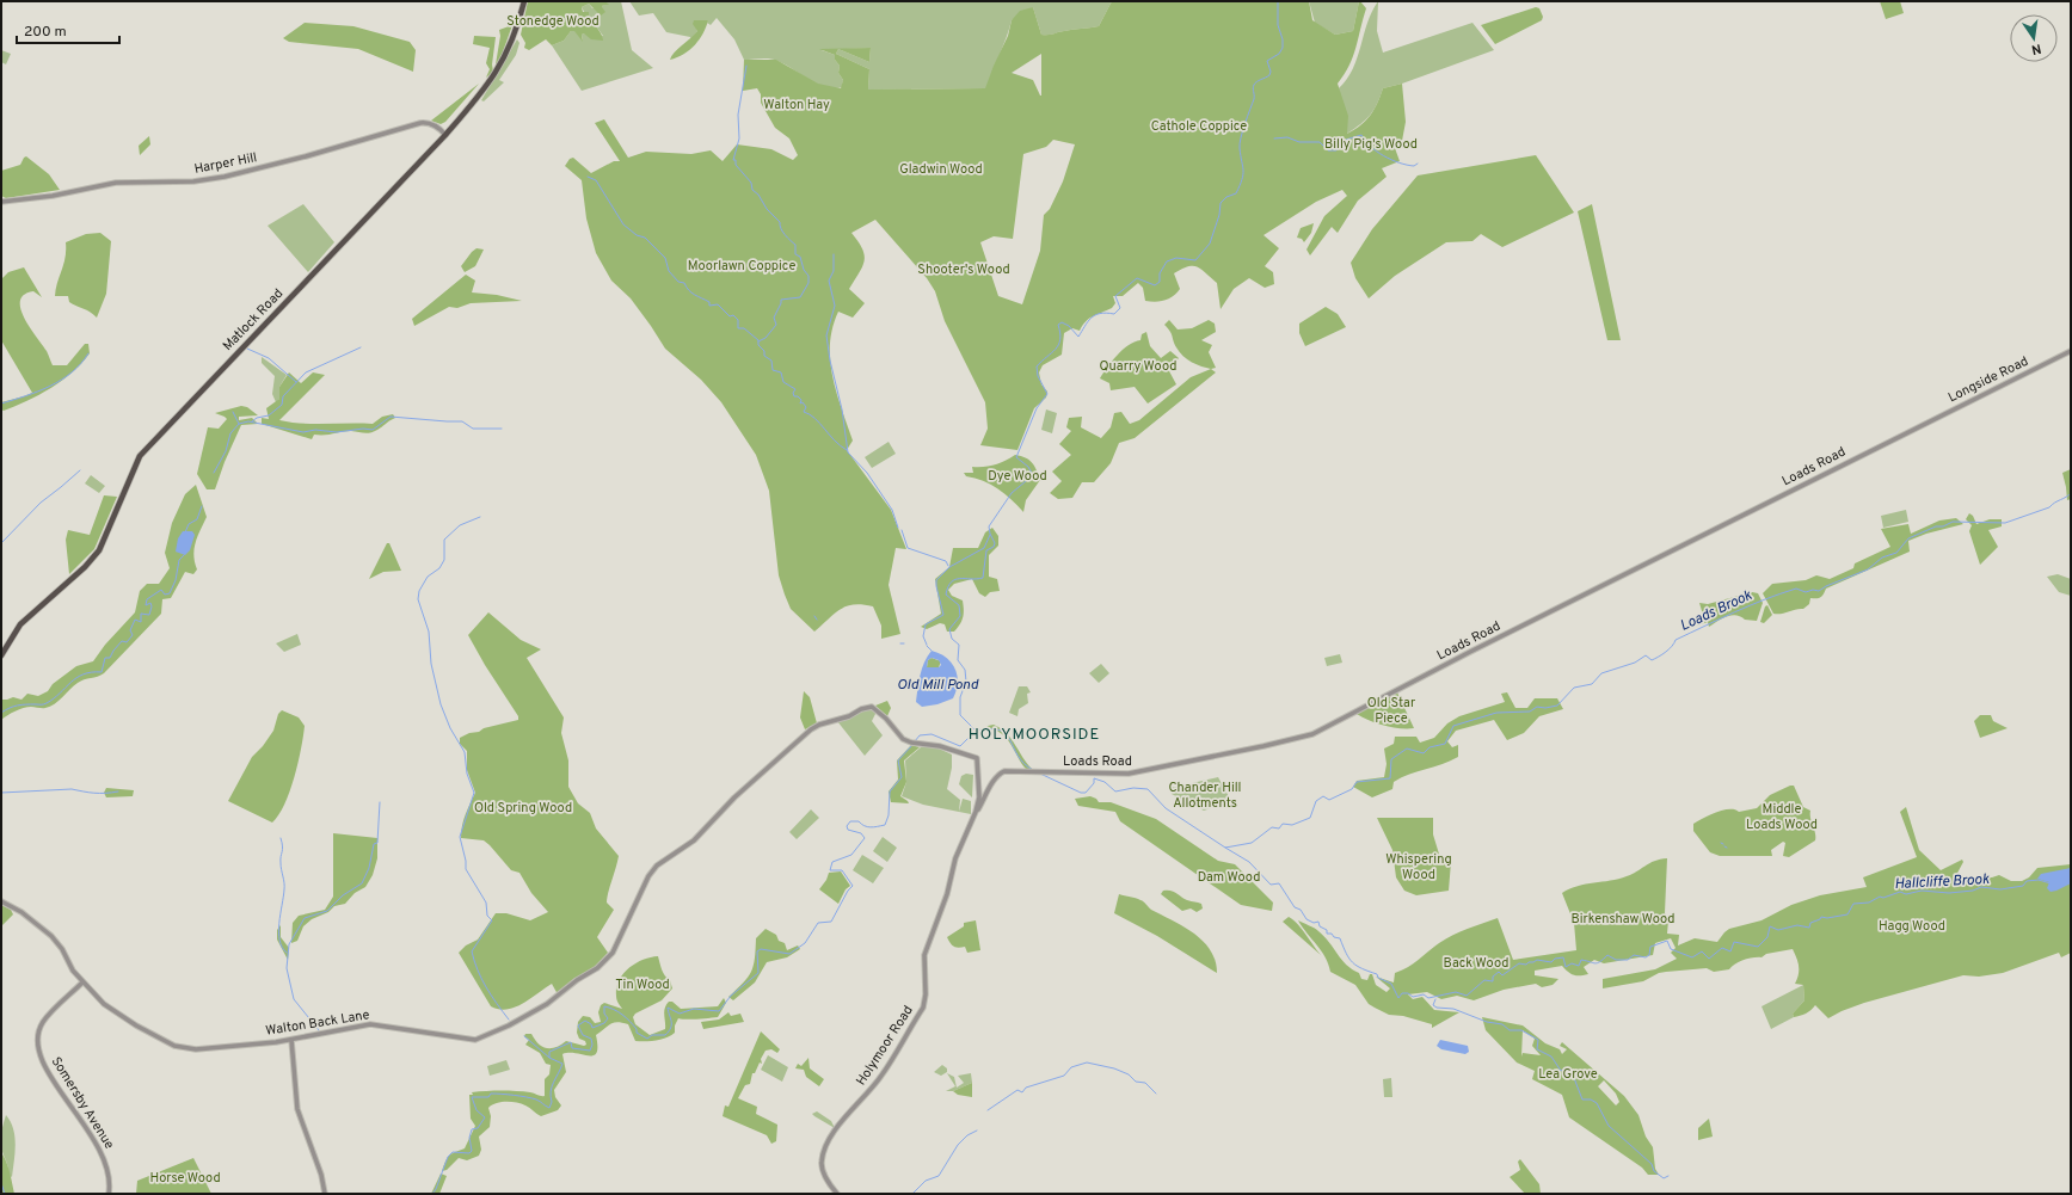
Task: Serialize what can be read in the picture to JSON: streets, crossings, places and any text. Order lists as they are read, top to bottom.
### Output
{
  "streets": {
    "main road": ["Matlock Road"],
    "street": [
      "Harper Hill",
      "Longside Road",
      "Loads Road",
      "Walton Back Lane",
      "Holymoor Road",
      "Somersby Avenue"
    ]
  },
  "crossings": [
    ["Harper Hill", "Matlock Road"],
    ["Longside Road", "Loads Road"],
    ["Loads Road", "Holymoor Road"],
    ["Walton Back Lane", "Holymoor Road"],
    ["Walton Back Lane", "Somersby Avenue"]
  ],
  "districts": ["HOLYMOORSIDE"],
  "water": ["Loads Brook", "Old Mill Pond", "Hallcliffe Brook"],
  "parks": [
    "Stonedge Wood",
    "Walton Hay",
    "Cathole Coppice",
    "Billy Pig's Wood",
    "Gladwin Wood",
    "Moorlawn Coppice",
    "Shooter's Wood",
    "Quarry Wood",
    "Dye Wood",
    "Old Star Piece",
    "Chander Hill Allotments",
    "Old Spring Wood",
    "Middle Loads Wood",
    "Whispering Wood",
    "Dam Wood",
    "Birkenshaw Wood",
    "Hagg Wood",
    "Back Wood",
    "Tin Wood",
    "Lea Grove",
    "Horse Wood"
  ],
  "scale_bar": "200 m",
  "north": "bottom"
}
